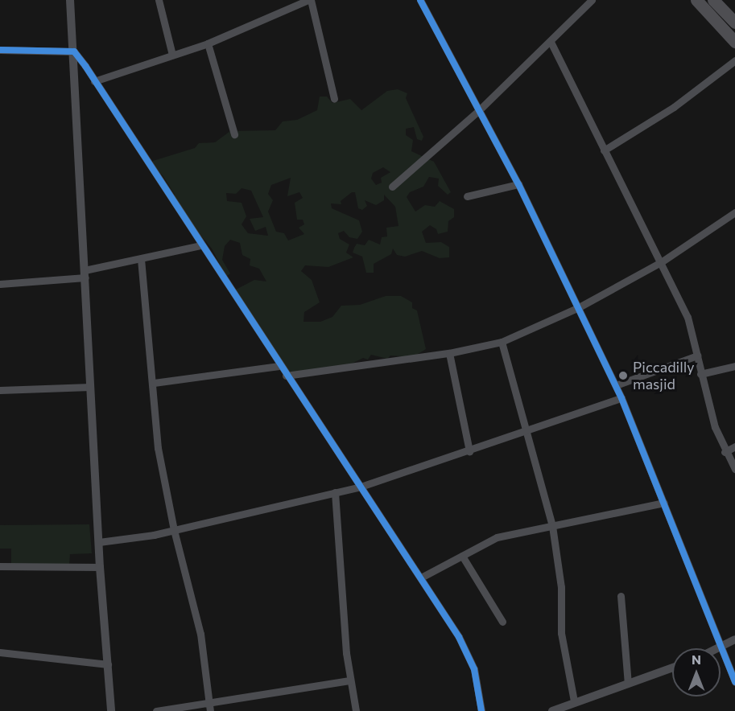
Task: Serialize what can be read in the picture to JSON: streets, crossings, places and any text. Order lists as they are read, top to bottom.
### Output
{
  "places": ["Piccadilly masjid"],
  "north": "top"
}
